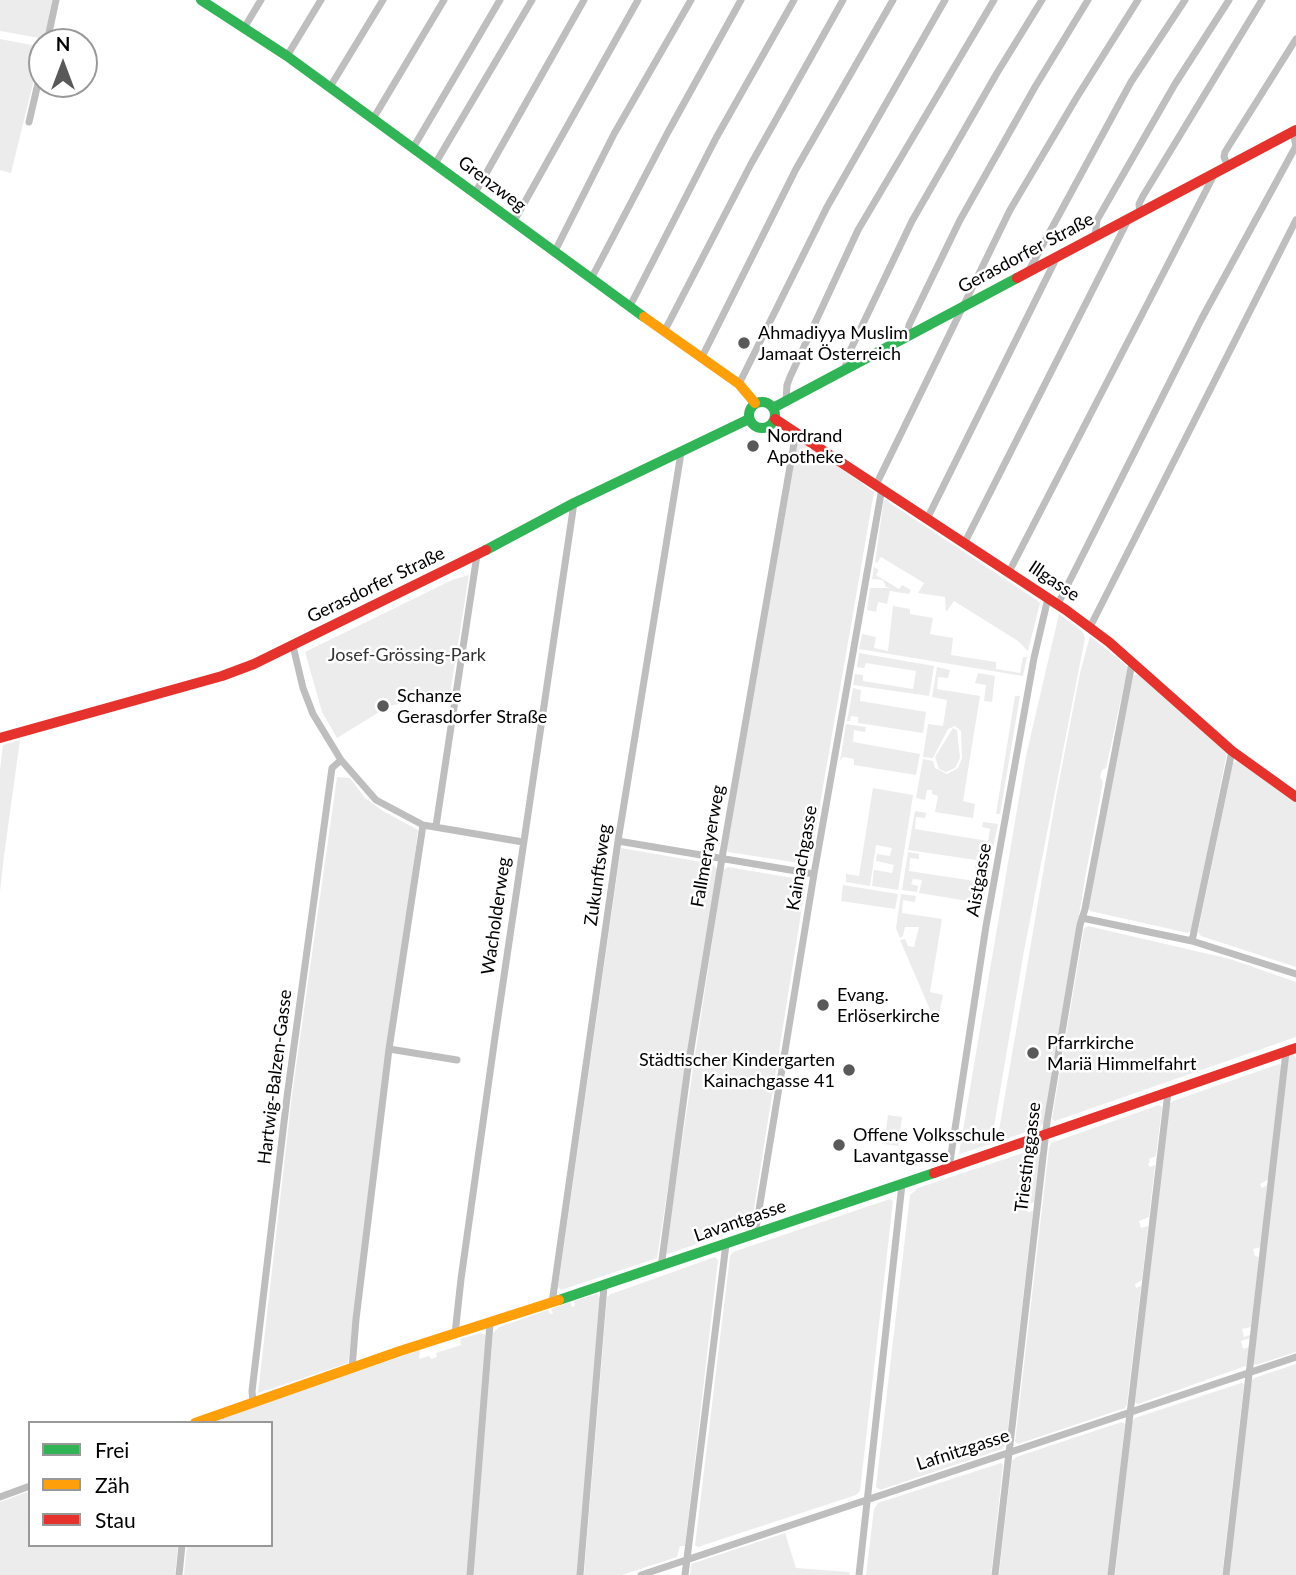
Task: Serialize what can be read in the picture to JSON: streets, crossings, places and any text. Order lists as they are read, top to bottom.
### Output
{
  "streets": {
    "street": [
      "Grenzweg",
      "Gerasdorfer Straße",
      "Illgasse",
      "Fallmerayerweg",
      "Kainachgasse",
      "Zukunftsweg",
      "Aistgasse",
      "Wacholderweg",
      "Hartwig-Balzen-Gasse",
      "Triestinggasse",
      "Lavantgasse",
      "Lafnitzgasse"
    ]
  },
  "crossings": [
    ["Grenzweg", "Gerasdorfer Straße"],
    ["Grenzweg", "Illgasse"],
    ["Gerasdorfer Straße", "Illgasse"],
    ["Gerasdorfer Straße", "Kainachgasse"],
    ["Gerasdorfer Straße", "Zukunftsweg"],
    ["Gerasdorfer Straße", "Aistgasse"],
    ["Gerasdorfer Straße", "Wacholderweg"],
    ["Illgasse", "Fallmerayerweg"],
    ["Illgasse", "Kainachgasse"],
    ["Illgasse", "Aistgasse"],
    ["Illgasse", "Triestinggasse"],
    ["Fallmerayerweg", "Lavantgasse"],
    ["Kainachgasse", "Lavantgasse"],
    ["Zukunftsweg", "Lavantgasse"],
    ["Aistgasse", "Lavantgasse"],
    ["Wacholderweg", "Lavantgasse"],
    ["Hartwig-Balzen-Gasse", "Lavantgasse"],
    ["Triestinggasse", "Lavantgasse"],
    ["Triestinggasse", "Lafnitzgasse"]
  ],
  "parks": ["Josef-Grössing-Park"],
  "places": [
    "Ahmadiyya Muslim Jamaat Österreich",
    "Nordrand Apotheke",
    "Schanze Gerasdorfer Straße",
    "Evang. Erlöserkirche",
    "Pfarrkirche Mariä Himmelfahrt",
    "Städtischer Kindergarten Kainachgasse 41",
    "Offene Volksschule Lavantgasse"
  ],
  "legend": ["Frei", "Zäh", "Stau"],
  "north": "top"
}
